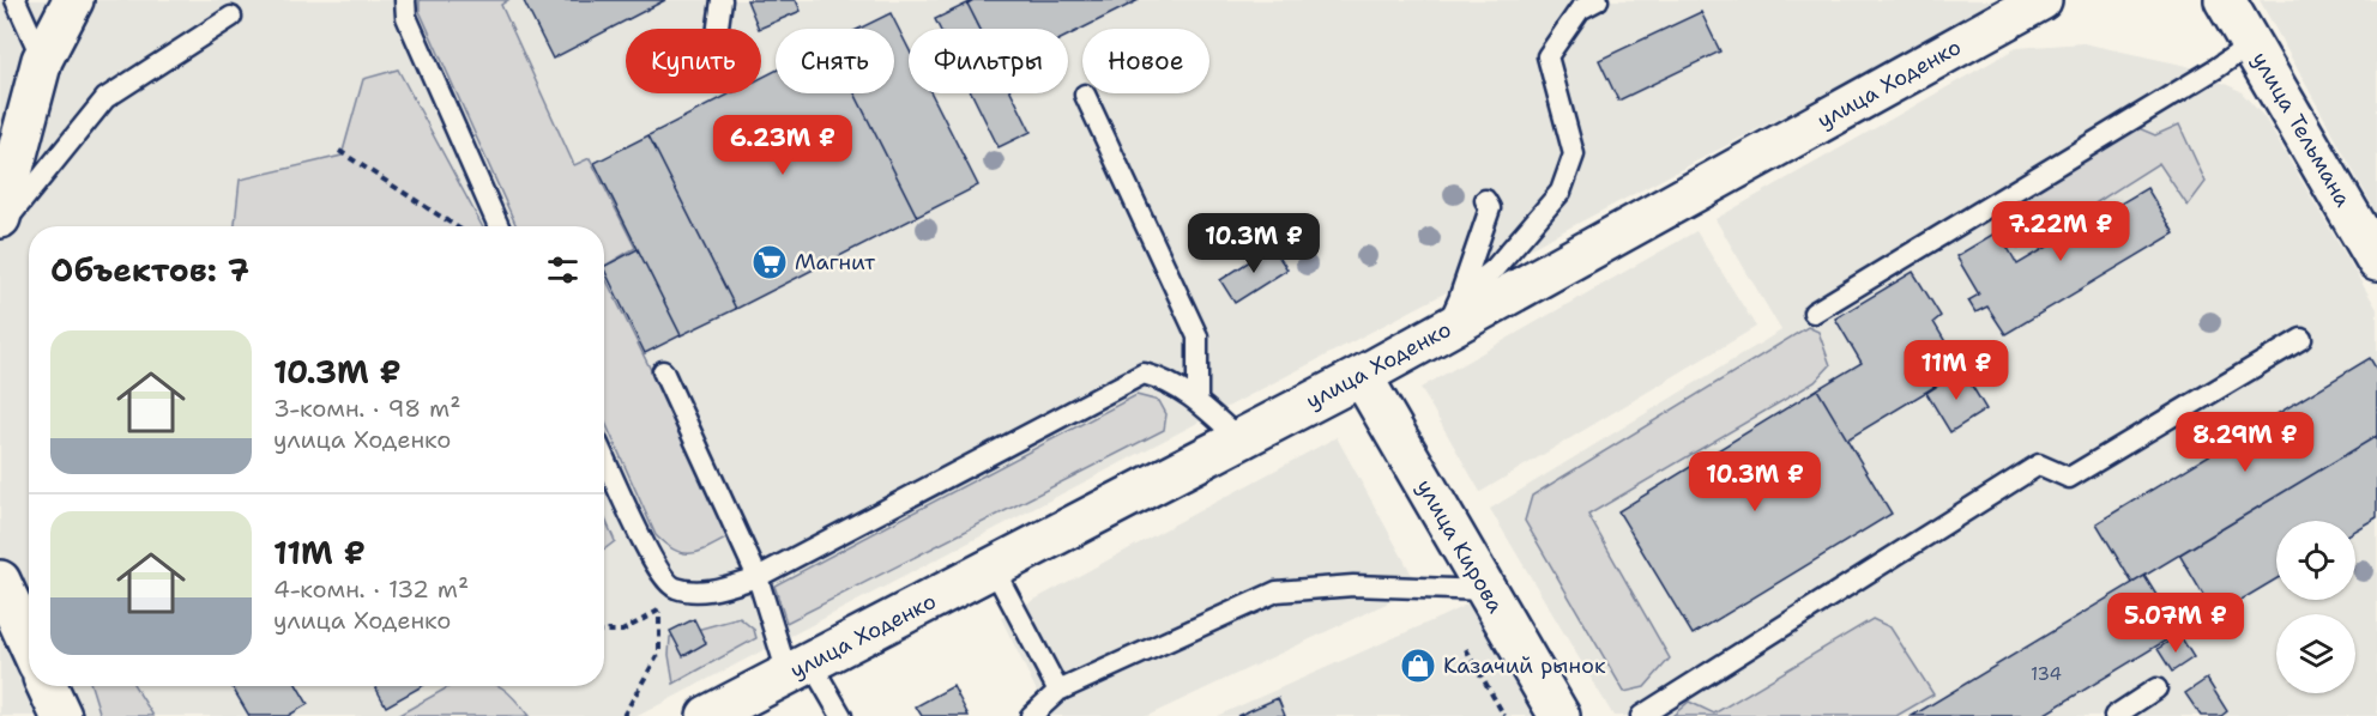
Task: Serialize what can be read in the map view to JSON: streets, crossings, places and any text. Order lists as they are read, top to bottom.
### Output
{
  "streets": {
    "street": ["улица Ходенко", "улица Тельмана", "улица Кирова"]
  },
  "crossings": [
    ["улица Ходенко", "улица Кирова"]
  ],
  "places": {
    "supermarket": ["Магнит"],
    "shop": ["Казачий рынок"]
  },
  "house_numbers": ["134"],
  "page": {
    "chip": [
      "Купить",
      "Снять",
      "Фильтры",
      "Новое"
    ],
    "price": [
      "6.23M ₽",
      "7.22M ₽",
      "10.3M ₽",
      "11M ₽",
      "8.29M ₽",
      "10.3M ₽",
      "5.07M ₽"
    ],
    "heading": "Объектов: 7",
    "list": [
      {
        "name": "10.3M ₽",
        "note": "3-комн. · 98 m² · улица Ходенко"
      },
      {
        "name": "11M ₽",
        "note": "4-комн. · 132 m² · улица Ходенко"
      }
    ]
  }
}
